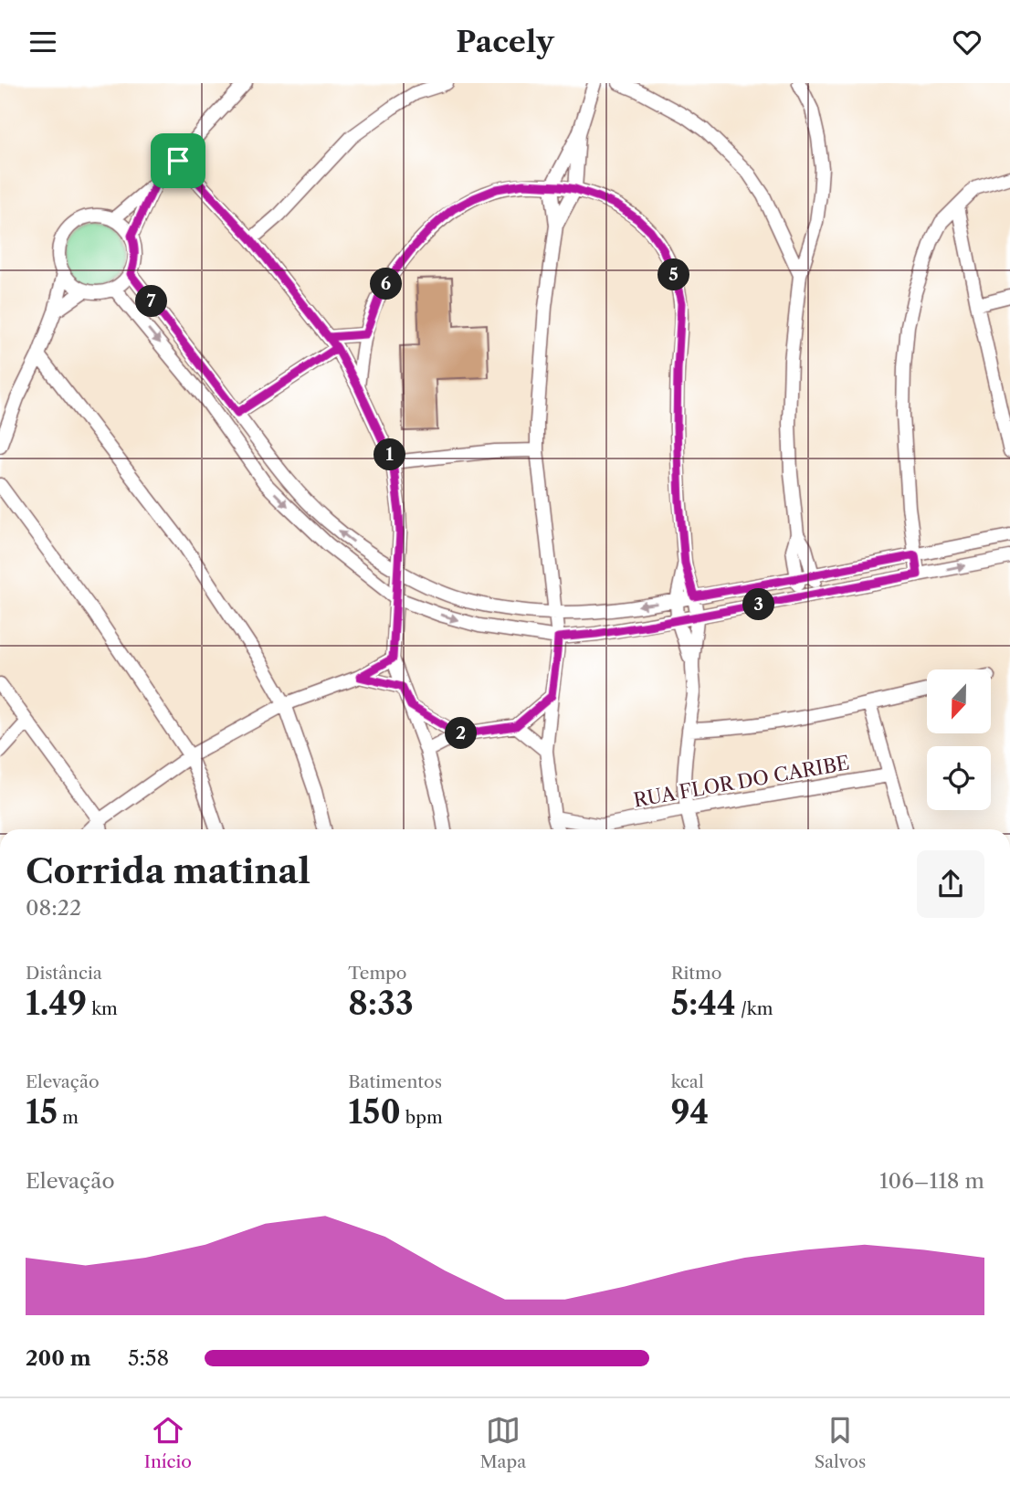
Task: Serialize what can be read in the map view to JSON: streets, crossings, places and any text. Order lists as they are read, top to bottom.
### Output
{
  "streets": {
    "street": ["RUA FLOR DO CARIBE"]
  },
  "north": "bottom",
  "page": {
    "header": "Pacely",
    "pins": [
      "5",
      "6",
      "7",
      "1",
      "3",
      "2"
    ],
    "heading": ["Corrida matinal", "08:22"],
    "stats": [
      ["Distância", "1.49 km"],
      ["Tempo", "8:33"],
      ["Ritmo", "5:44 /km"],
      ["Elevação", "15 m"],
      ["Batimentos", "150 bpm"],
      ["kcal", "94"]
    ],
    "chart": ["Elevação", "106–118 m"],
    "list": [
      {
        "name": "200 m",
        "note": "5:58"
      }
    ],
    "tabs": ["Início", "Mapa", "Salvos"]
  }
}
